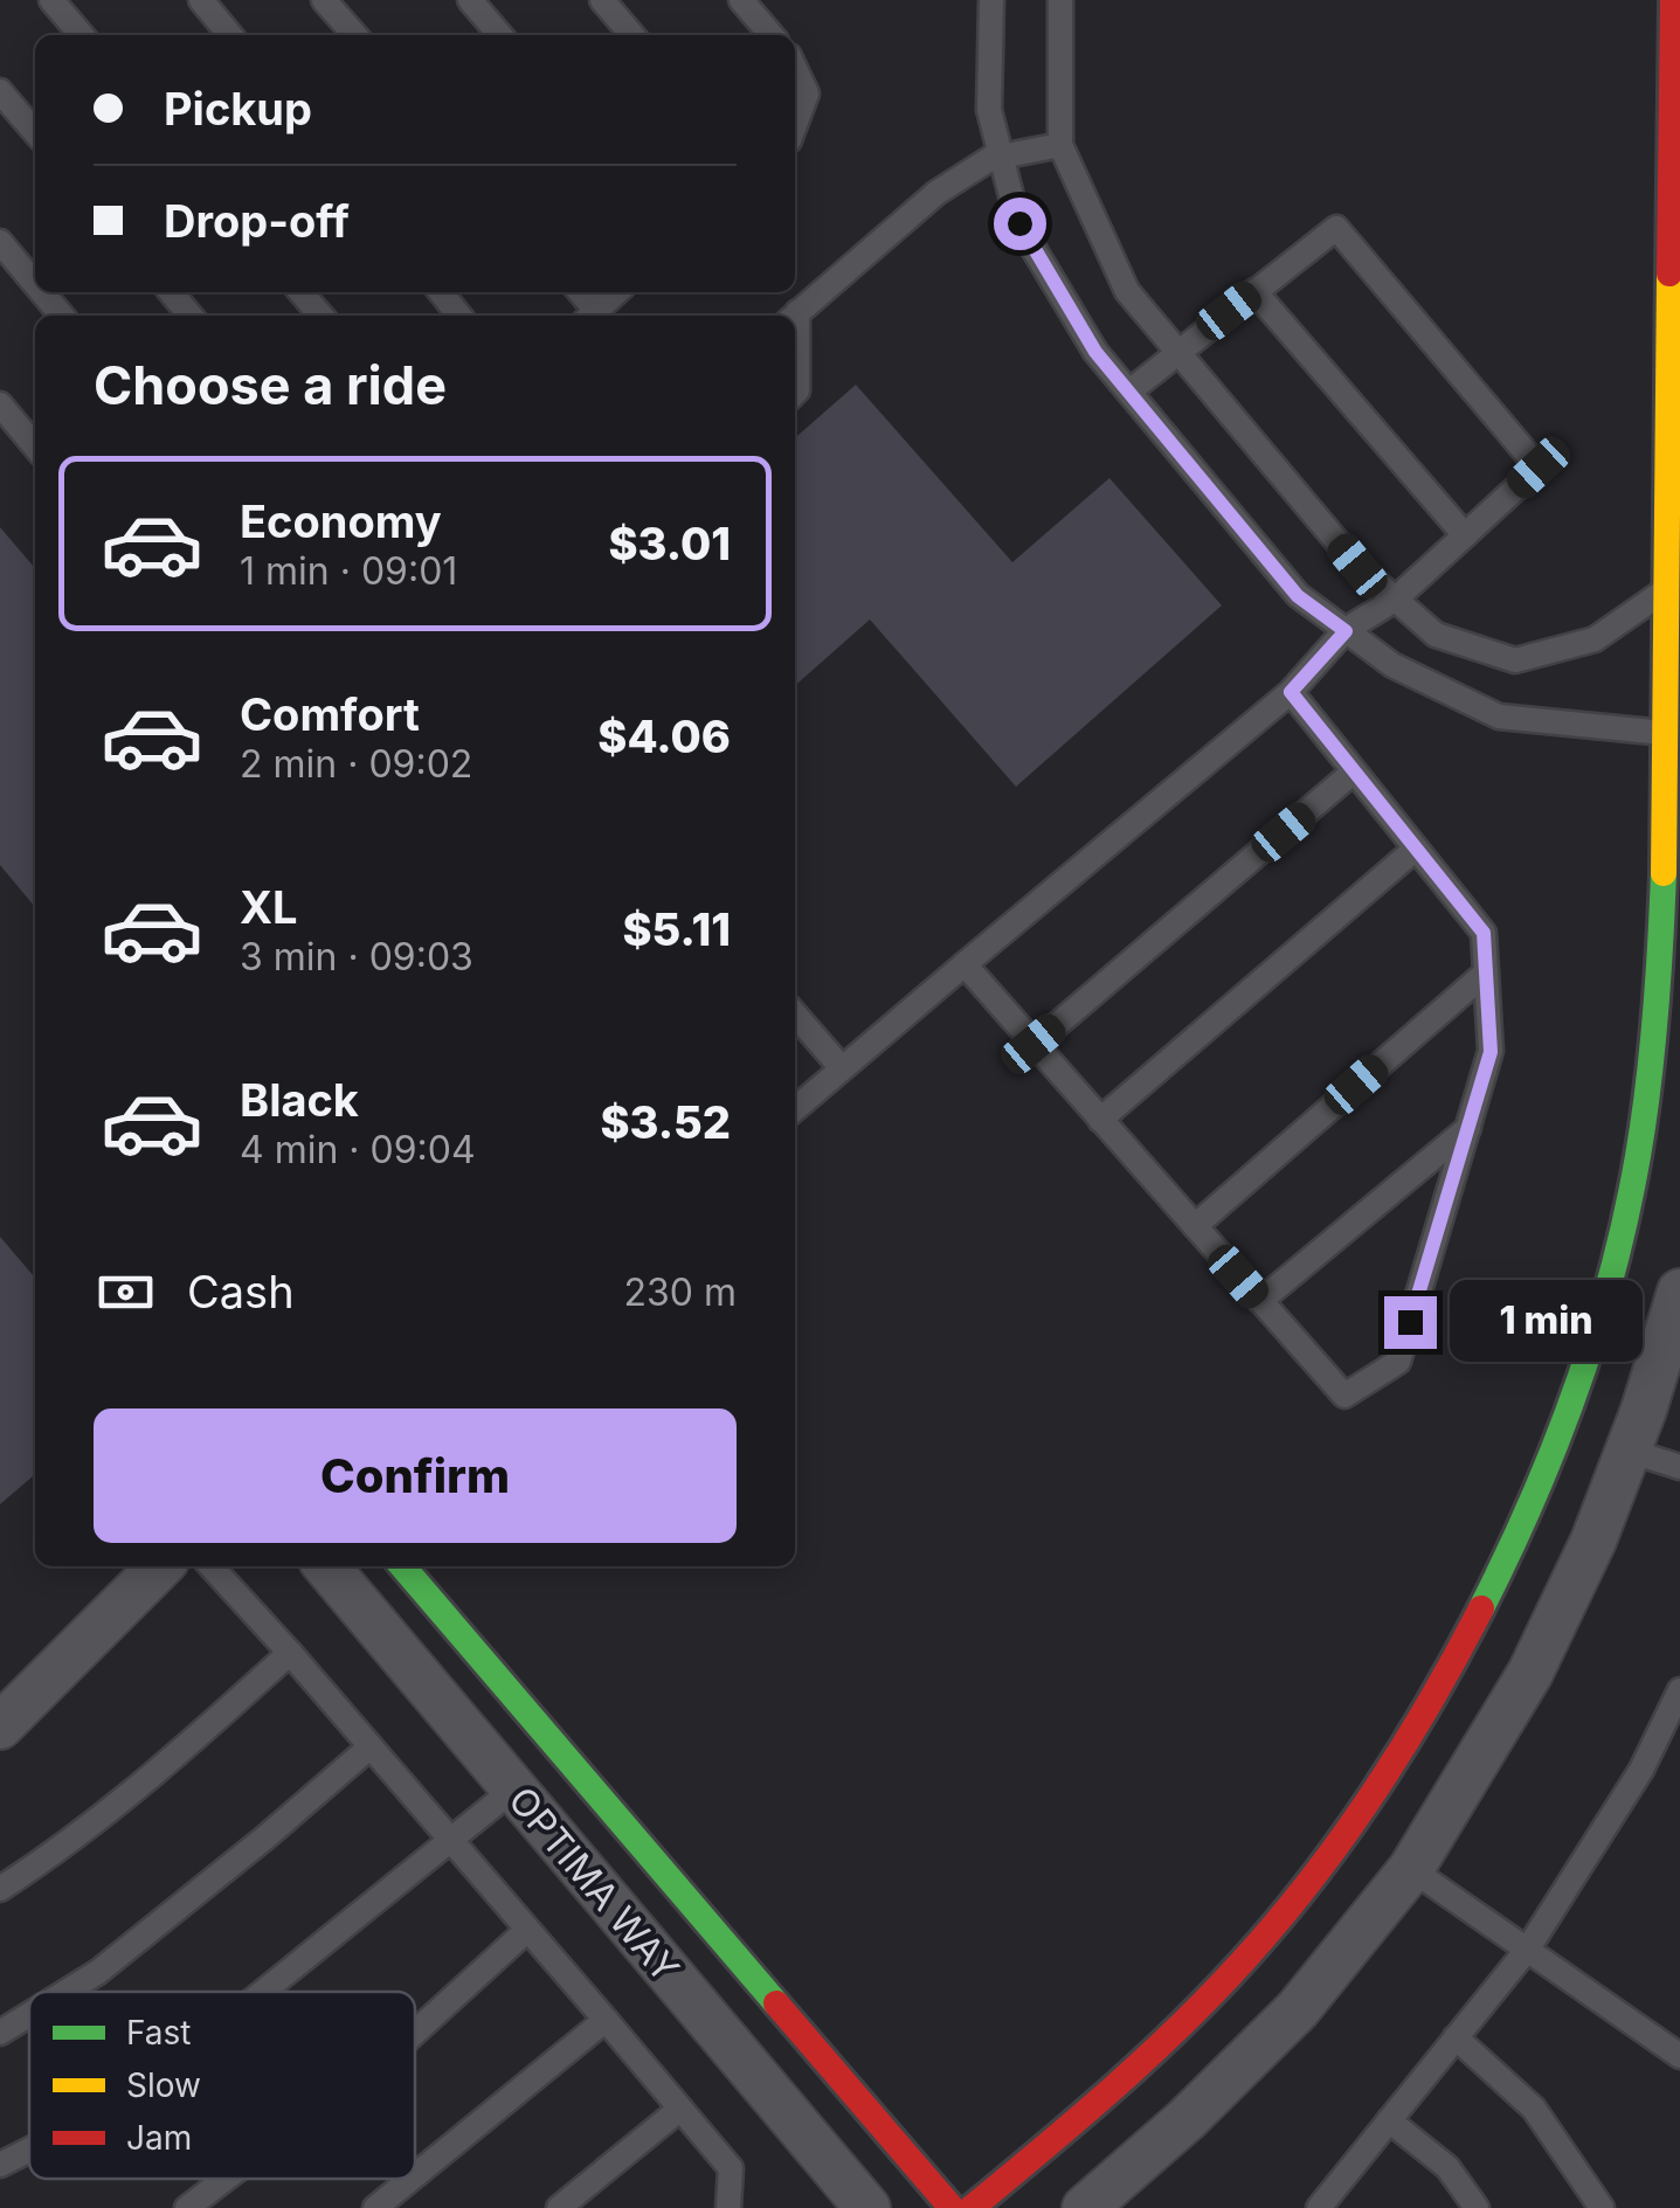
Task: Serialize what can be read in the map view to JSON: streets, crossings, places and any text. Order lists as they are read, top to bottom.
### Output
{
  "streets": {
    "street": ["OPTIMA WAY"]
  },
  "legend": ["Fast", "Slow", "Jam"],
  "page": {
    "banner": ["Pickup", "Drop-off"],
    "heading": "Choose a ride",
    "list": [
      {
        "name": "Economy",
        "note": "1 min · 09:01",
        "value": "$3.01"
      },
      {
        "name": "Comfort",
        "note": "2 min · 09:02",
        "value": "$4.06"
      },
      {
        "name": "XL",
        "note": "3 min · 09:03",
        "value": "$5.11"
      },
      {
        "name": "Black",
        "note": "4 min · 09:04",
        "value": "$3.52"
      }
    ],
    "pay": ["Cash", "230 m"],
    "bubble": "1 min",
    "buttons": "Confirm"
  }
}
